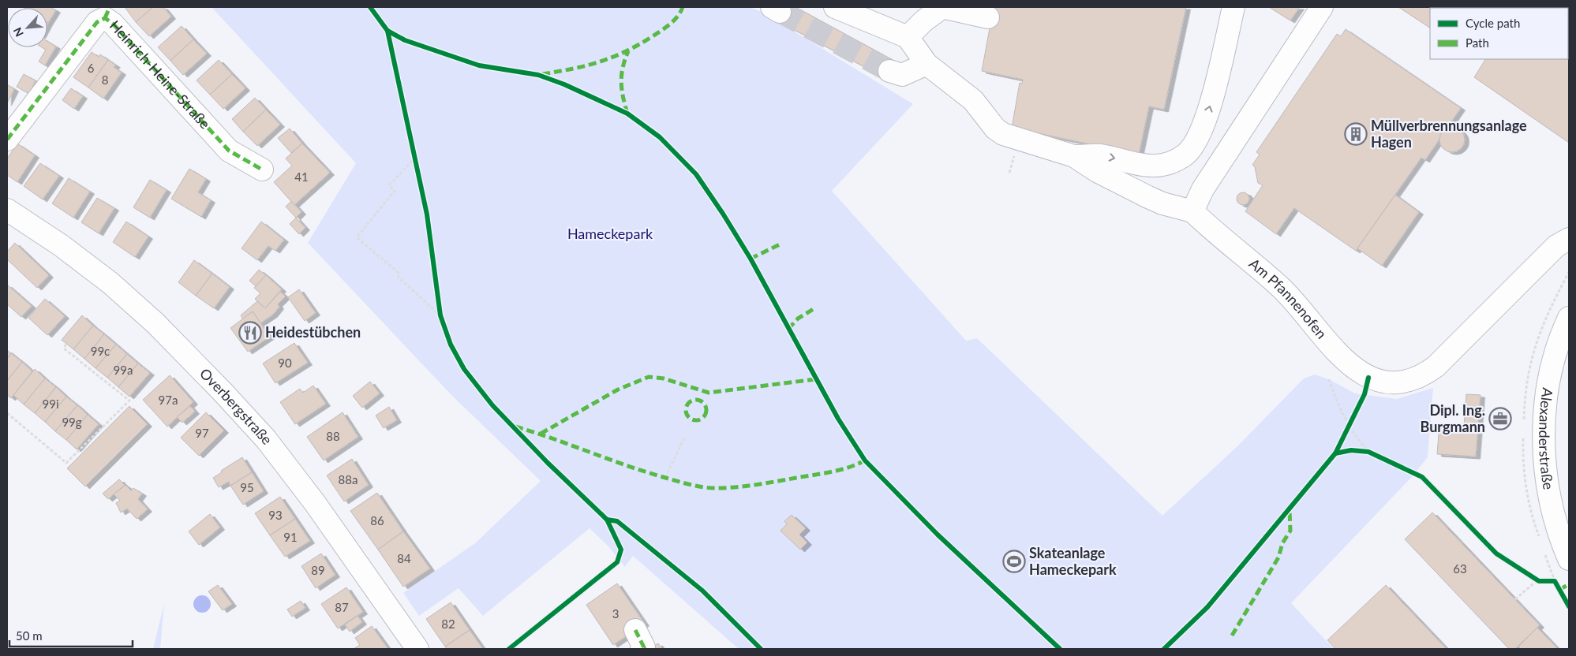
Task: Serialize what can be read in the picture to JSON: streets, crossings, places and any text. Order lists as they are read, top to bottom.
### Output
{
  "streets": {
    "street": [
      "Heinrich-Heine-Straße",
      "Am Pfannenofen",
      "Overbergstraße",
      "Alexanderstraße"
    ]
  },
  "parks": ["Hameckepark"],
  "places": {
    "building": ["Müllverbrennungsanlage Hagen"],
    "restaurant": ["Heidestübchen"],
    "office": ["Dipl. Ing. Burgmann"],
    "sports": ["Skateanlage Hameckepark"]
  },
  "house_numbers": [
    "6",
    "8",
    "41",
    "99c",
    "90",
    "99a",
    "97a",
    "99i",
    "99g",
    "97",
    "88",
    "88a",
    "95",
    "93",
    "86",
    "91",
    "84",
    "63",
    "89",
    "87",
    "3",
    "82"
  ],
  "legend": ["Cycle path", "Path"],
  "scale_bar": "50 m",
  "north": "bottom left"
}
